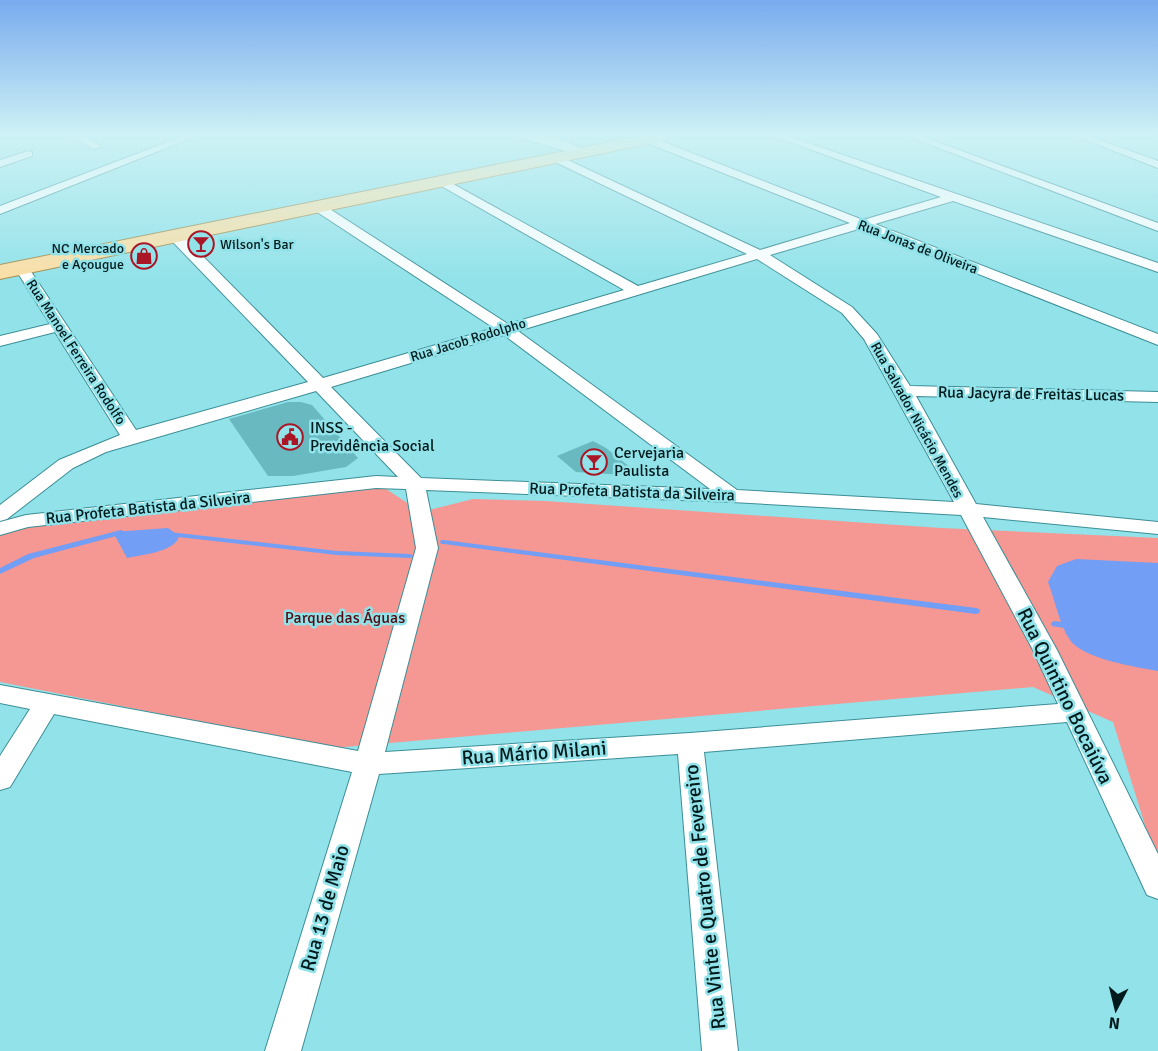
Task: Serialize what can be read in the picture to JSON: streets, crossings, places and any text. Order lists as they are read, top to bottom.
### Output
{
  "streets": {
    "street": [
      "Rua Jonas de Oliveira",
      "Rua Jacob Rodolpho",
      "Rua Manoel Ferreira Rodolfo",
      "Rua Jacyra de Freitas Lucas",
      "Rua Salvador Nicácio Mendes",
      "Rua Profeta Batista da Silveira",
      "Rua Quintino Bocaiúva",
      "Rua Mário Milani",
      "Rua Vinte e Quatro de Fevereiro",
      "Rua 13 de Maio"
    ]
  },
  "crossings": [
    ["Rua Jonas de Oliveira", "Rua Jacob Rodolpho"],
    ["Rua Jacob Rodolpho", "Rua Manoel Ferreira Rodolfo"],
    ["Rua Jacob Rodolpho", "Rua Salvador Nicácio Mendes"],
    ["Rua Jacyra de Freitas Lucas", "Rua Salvador Nicácio Mendes"],
    ["Rua Salvador Nicácio Mendes", "Rua Profeta Batista da Silveira"],
    ["Rua Salvador Nicácio Mendes", "Rua Quintino Bocaiúva"],
    ["Rua Profeta Batista da Silveira", "Rua Quintino Bocaiúva"],
    ["Rua Profeta Batista da Silveira", "Rua 13 de Maio"],
    ["Rua Quintino Bocaiúva", "Rua Mário Milani"],
    ["Rua Mário Milani", "Rua Vinte e Quatro de Fevereiro"],
    ["Rua Mário Milani", "Rua 13 de Maio"]
  ],
  "parks": ["Parque das Águas"],
  "places": {
    "bar": ["Wilson's Bar", "Cervejaria Paulista"],
    "shop": ["NC Mercado e Açougue"],
    "public building": ["INSS - Previdência Social"]
  },
  "north": "bottom"
}
